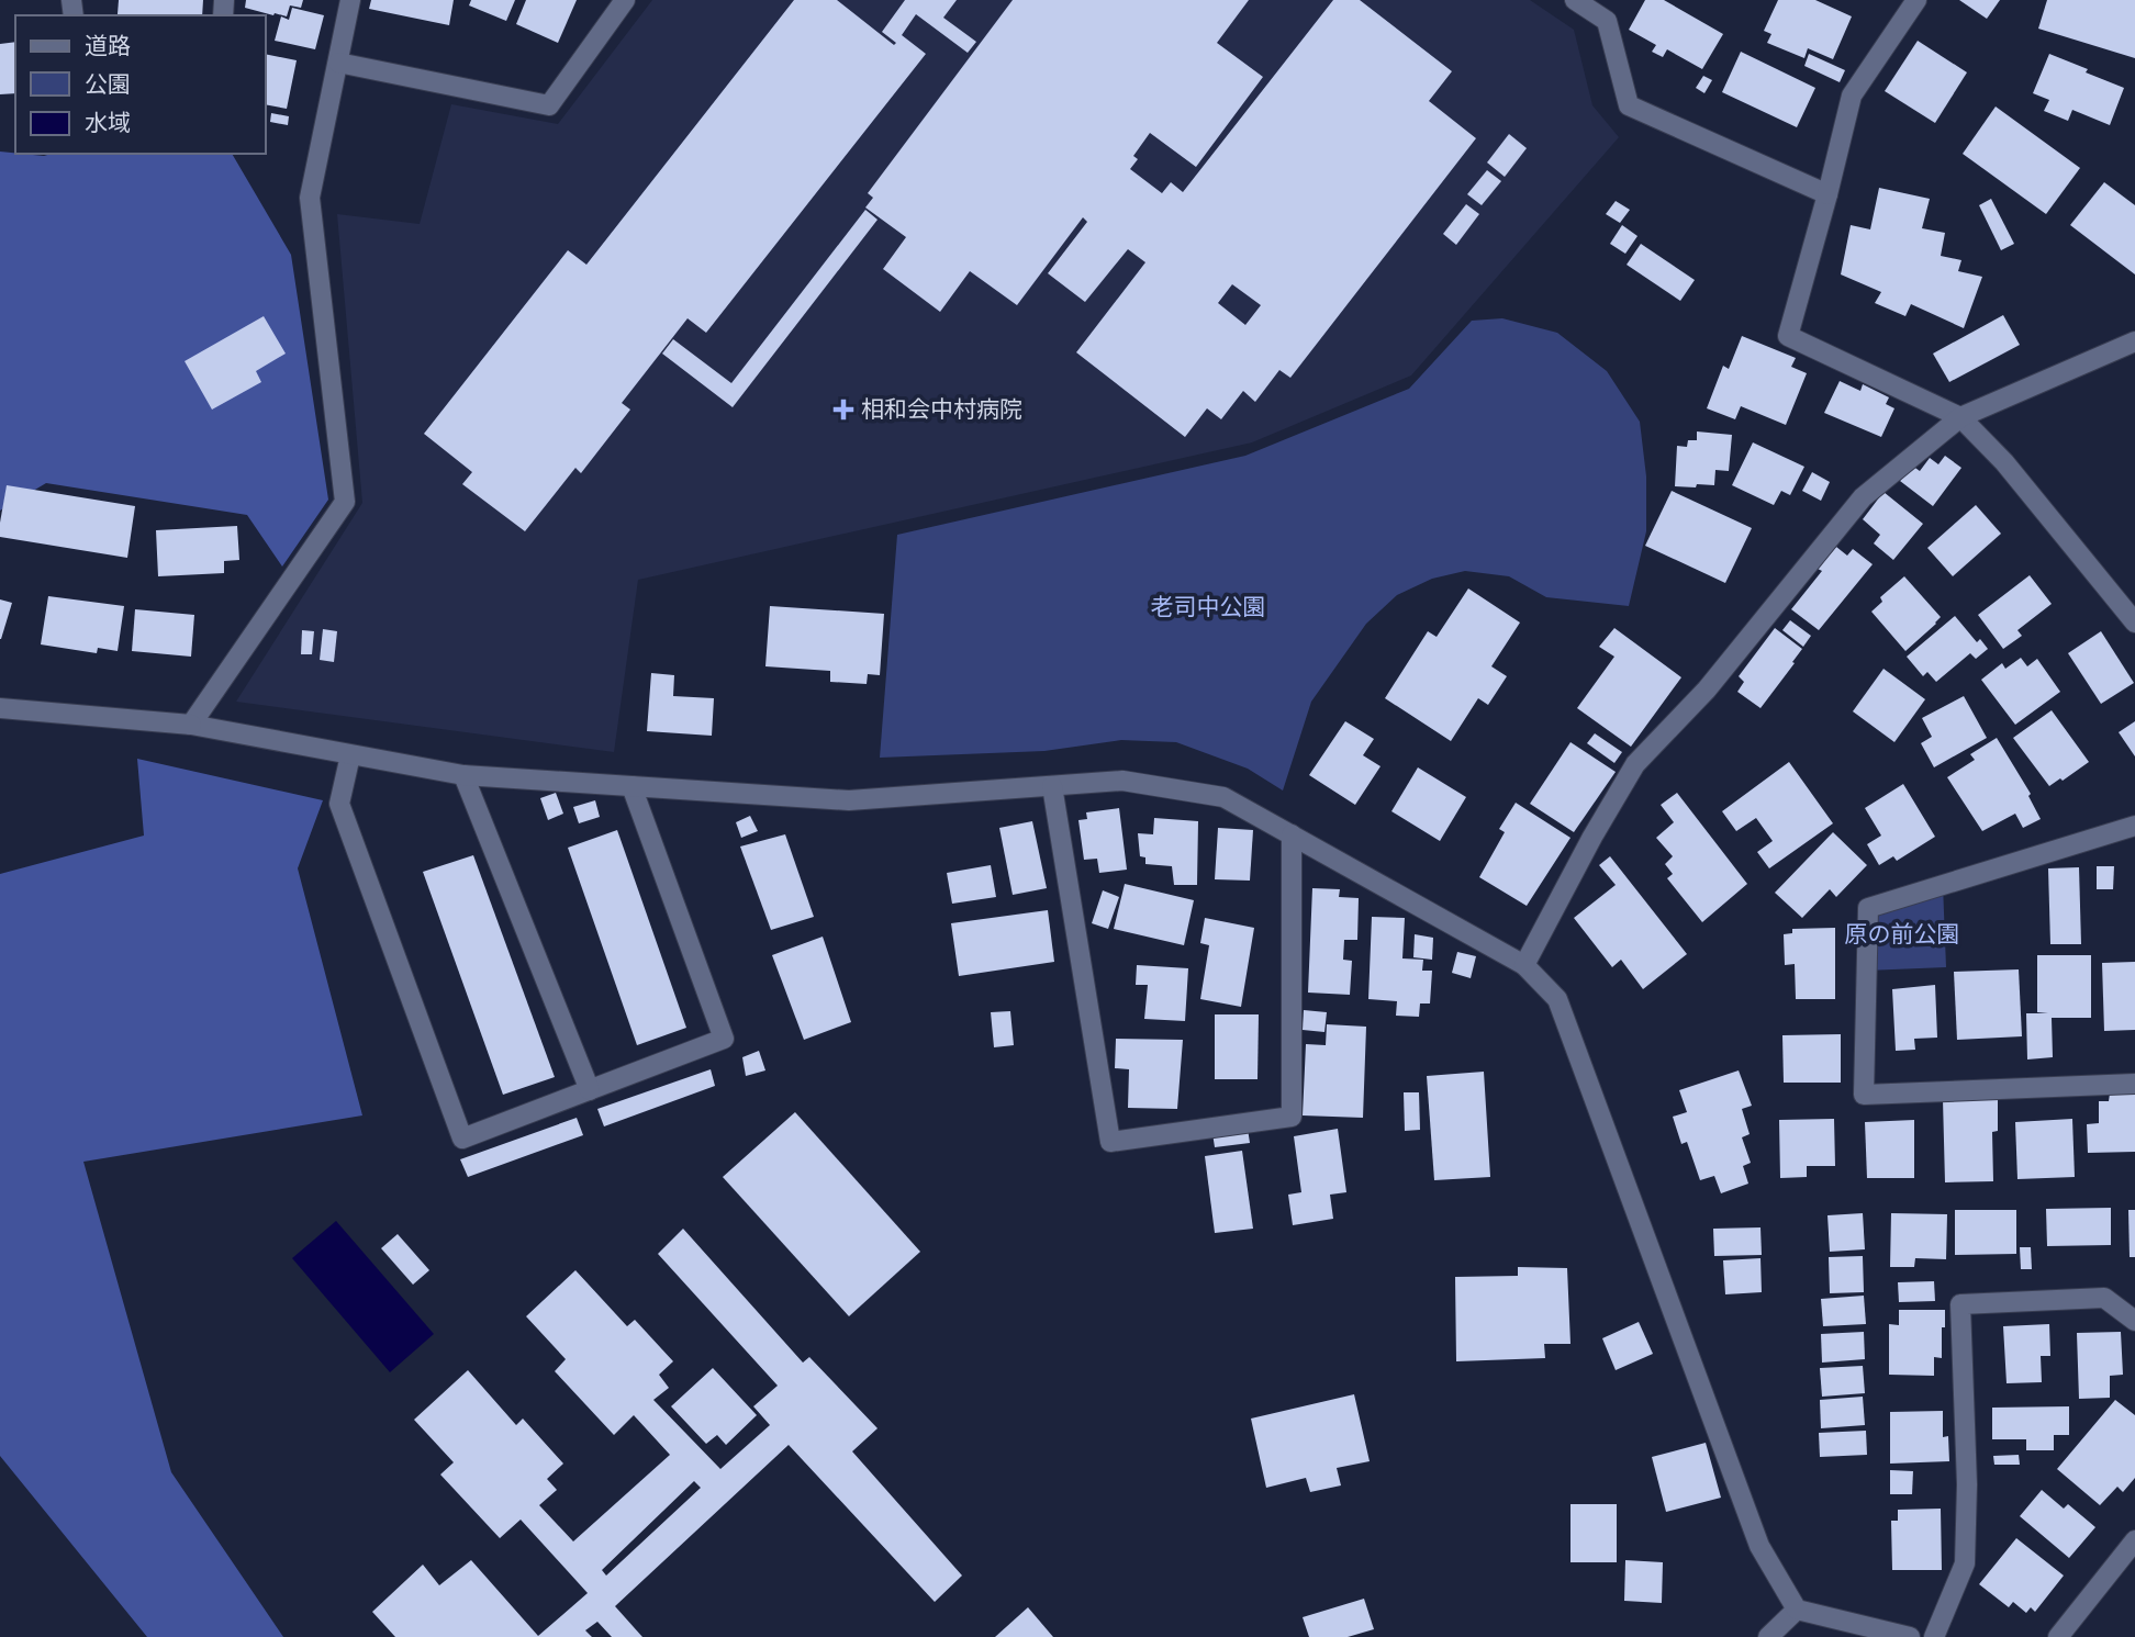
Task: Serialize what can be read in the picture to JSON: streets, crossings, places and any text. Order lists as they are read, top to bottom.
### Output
{
  "parks": ["老司中公園", "原の前公園"],
  "places": {
    "health": ["相和会中村病院"]
  },
  "legend": ["道路", "公園", "水域"]
}
